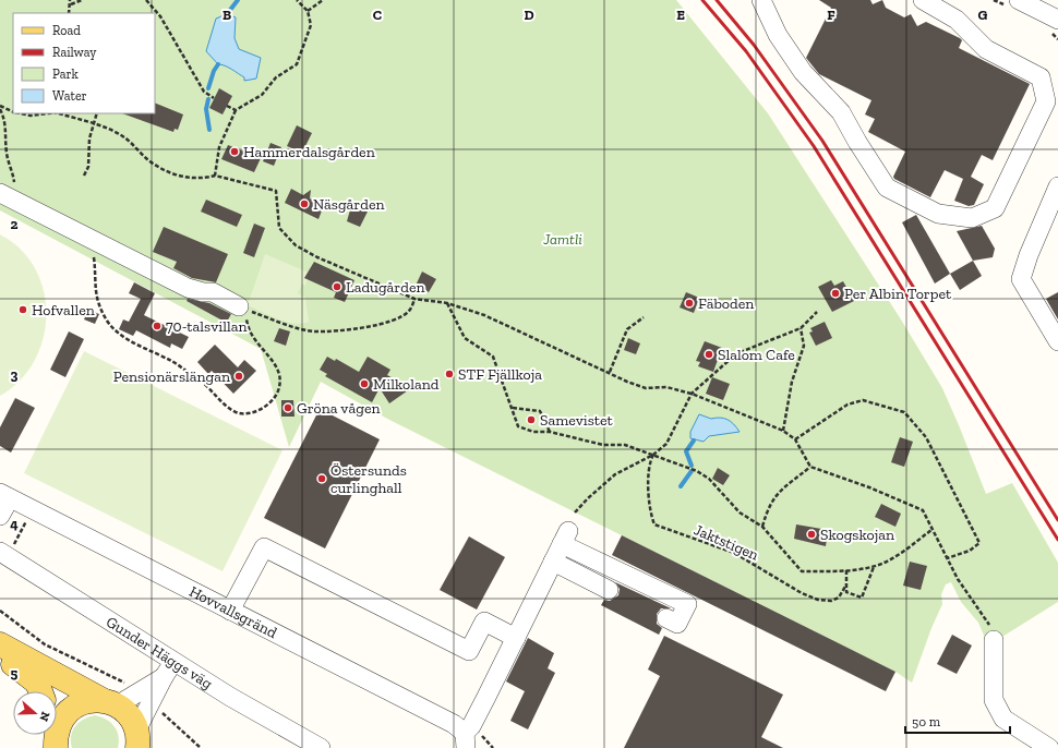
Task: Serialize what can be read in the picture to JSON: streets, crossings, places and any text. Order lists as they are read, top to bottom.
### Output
{
  "streets": {
    "street": ["Hovvallsgränd", "Gunder Häggs väg"],
    "path": ["Jaktstigen"]
  },
  "parks": ["Jamtli"],
  "places": [
    "Hammerdalsgården",
    "Näsgården",
    "Ladugården",
    "Per Albin Torpet",
    "Fäboden",
    "Hofvallen",
    "70-talsvillan",
    "Slalom Cafe",
    "STF Fjällkoja",
    "Pensionärslängan",
    "Milkoland",
    "Gröna vågen",
    "Samevistet",
    "Östersunds curlinghall",
    "Skogskojan"
  ],
  "legend": [
    "Road",
    "Railway",
    "Park",
    "Water"
  ],
  "scale_bar": "50 m",
  "north": "right",
  "grid": {
    "columns": [
      "B",
      "C",
      "D",
      "E",
      "F",
      "G"
    ],
    "rows": [
      "2",
      "3",
      "4",
      "5"
    ]
  }
}
